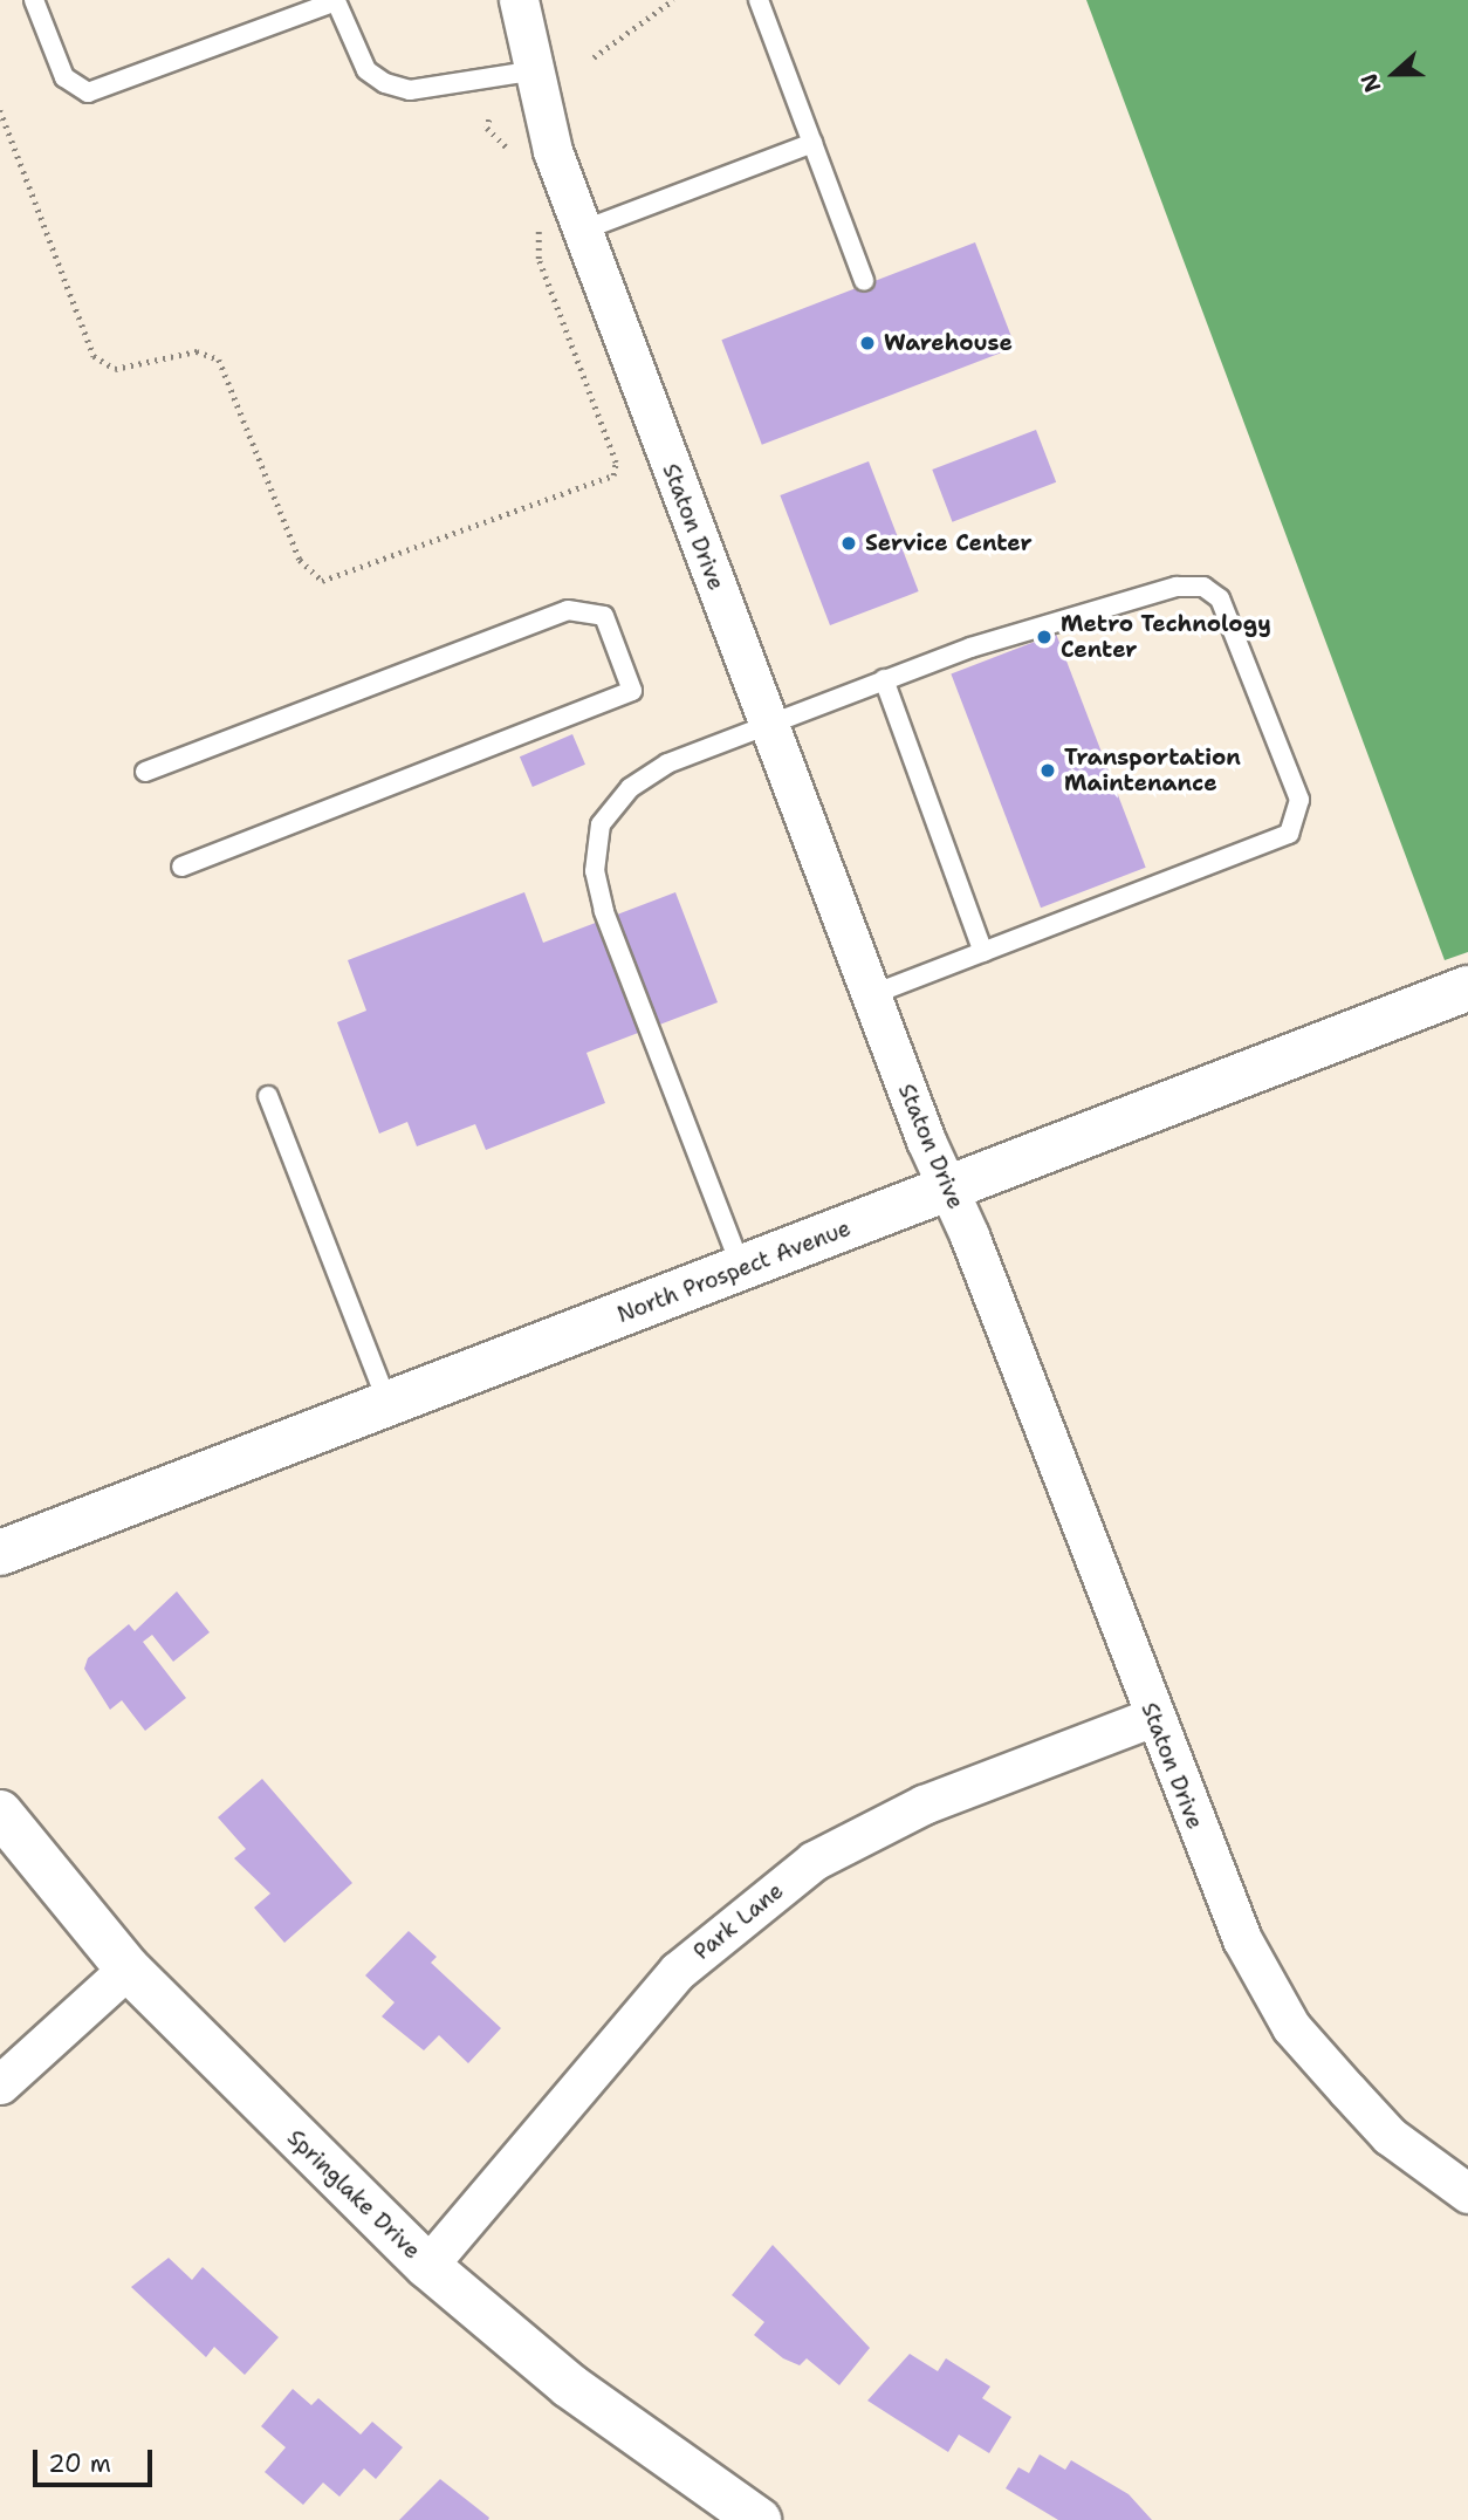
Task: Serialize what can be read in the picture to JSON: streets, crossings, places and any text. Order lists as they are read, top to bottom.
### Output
{
  "streets": {
    "street": [
      "Staton Drive",
      "North Prospect Avenue",
      "Park Lane",
      "Springlake Drive"
    ]
  },
  "crossings": [
    ["Staton Drive", "North Prospect Avenue"],
    ["Staton Drive", "Park Lane"],
    ["Park Lane", "Springlake Drive"]
  ],
  "places": [
    "Warehouse",
    "Service Center",
    "Metro Technology Center",
    "Transportation Maintenance"
  ],
  "scale_bar": "20 m",
  "north": "left"
}
